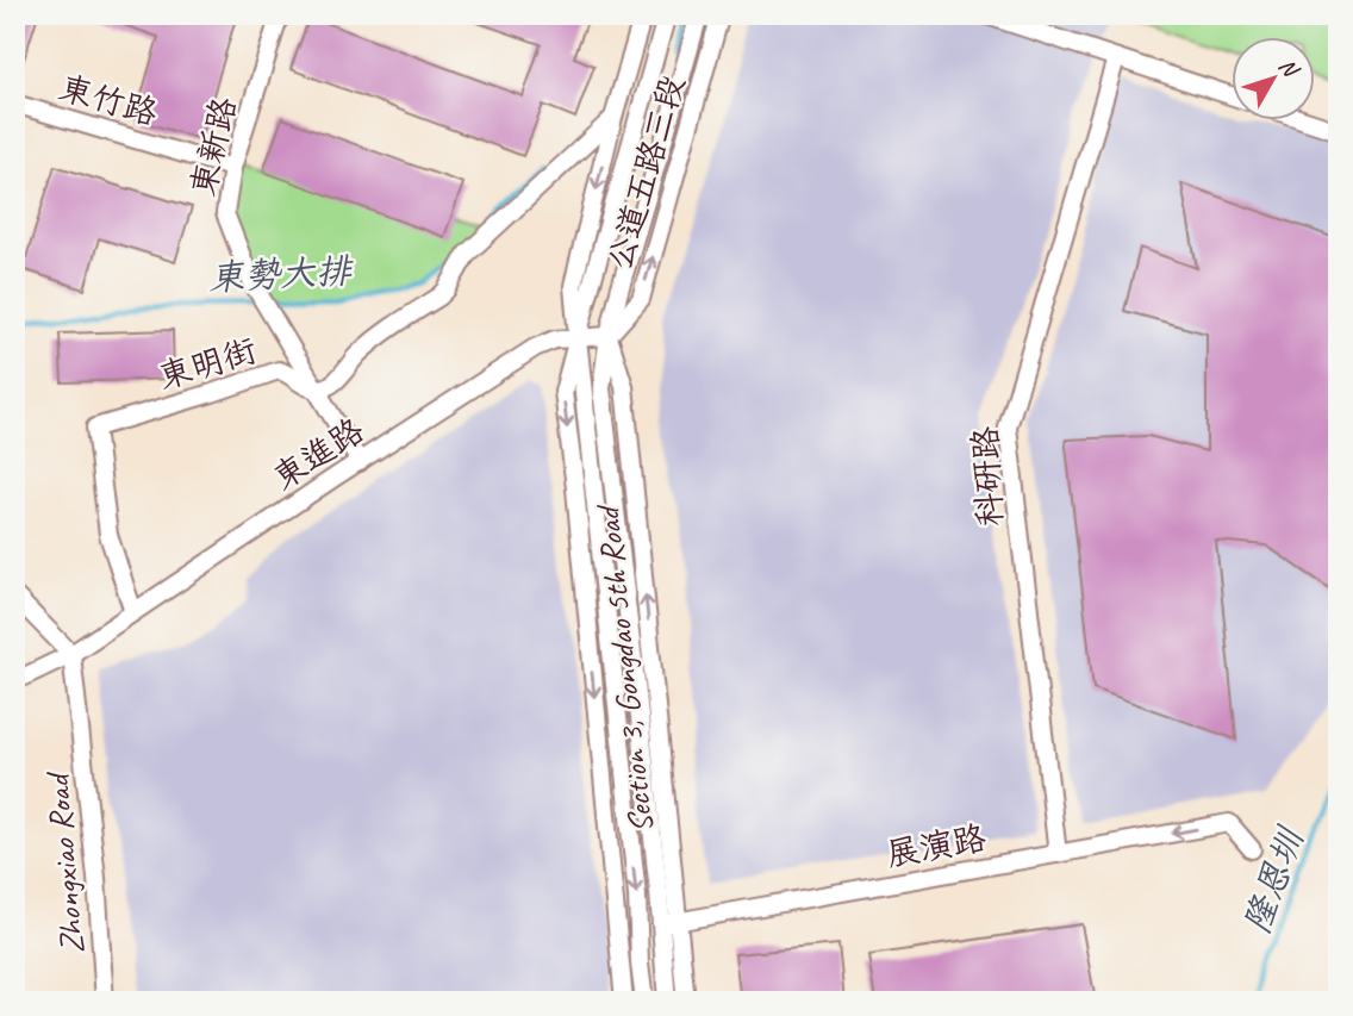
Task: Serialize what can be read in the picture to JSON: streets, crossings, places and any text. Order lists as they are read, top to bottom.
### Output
{
  "streets": {
    "street": [
      "東竹路",
      "東新路",
      "公道五路三段",
      "東明街",
      "東進路",
      "科研路",
      "Section 3, Gongdao 5th Road",
      "展演路",
      "Zhongxiao Road"
    ]
  },
  "crossings": [
    ["東竹路", "東新路"],
    ["東新路", "東明街"],
    ["東新路", "東進路"],
    ["公道五路三段", "東進路"],
    ["公道五路三段", "Section 3, Gongdao 5th Road"],
    ["東明街", "東進路"],
    ["東進路", "Section 3, Gongdao 5th Road"],
    ["東進路", "Zhongxiao Road"],
    ["科研路", "展演路"],
    ["Section 3, Gongdao 5th Road", "展演路"]
  ],
  "water": ["東勢大排", "隆恩圳"],
  "north": "top right"
}
